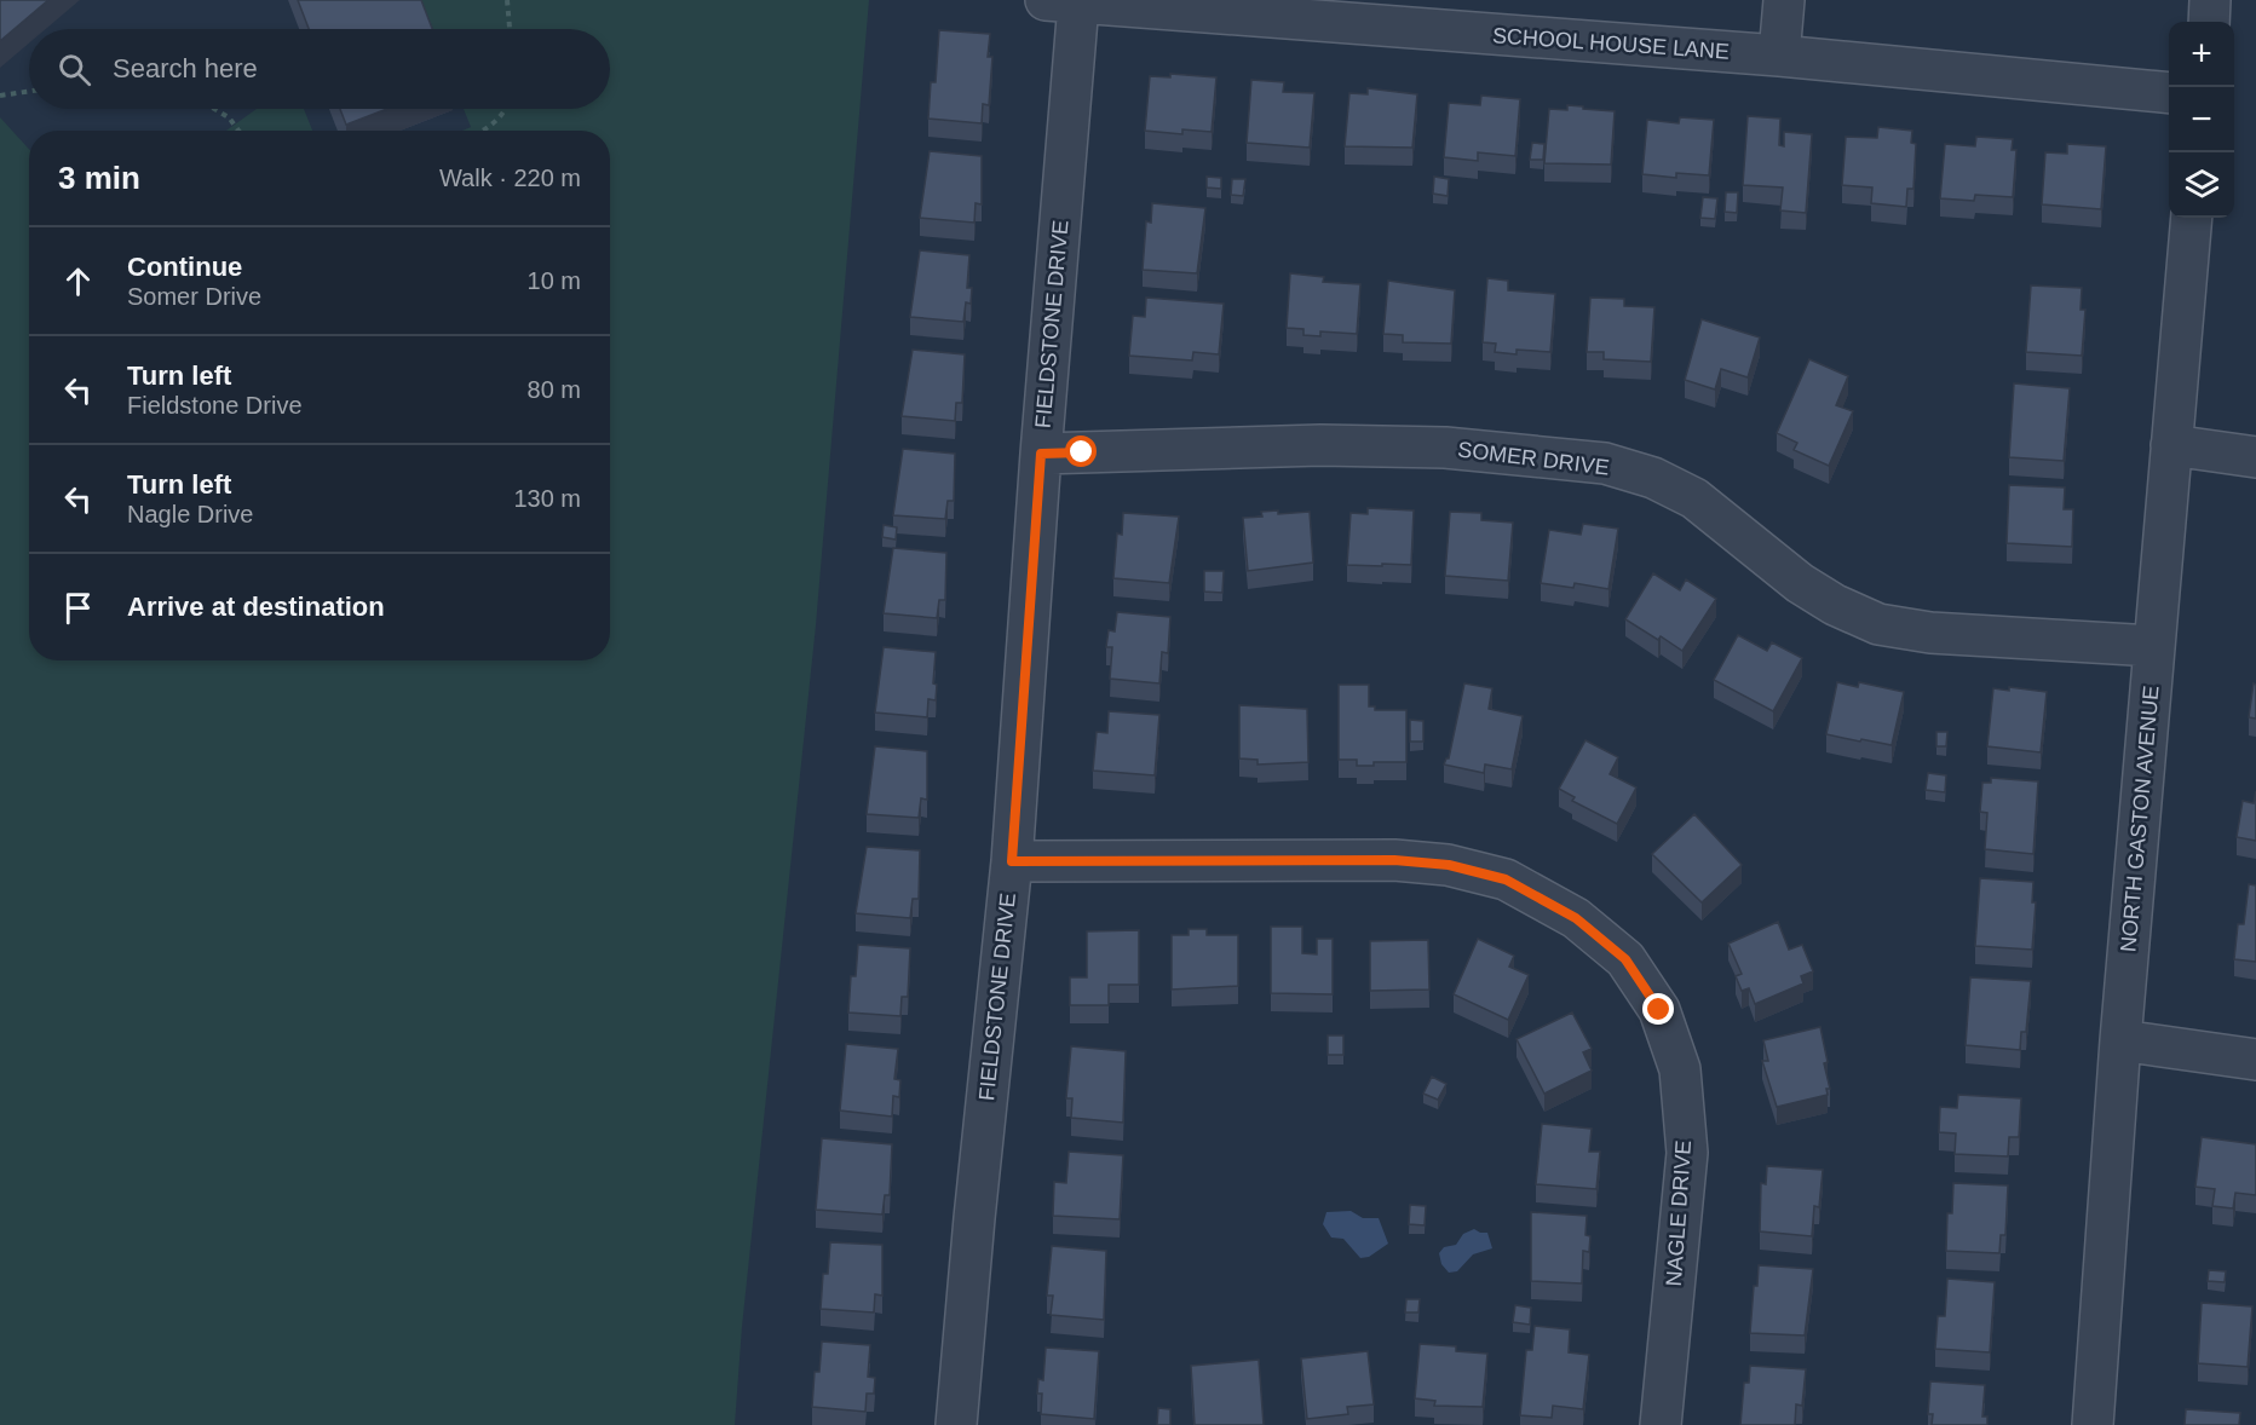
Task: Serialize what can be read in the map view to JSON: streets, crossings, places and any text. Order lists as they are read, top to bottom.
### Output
{
  "streets": {
    "street": [
      "SCHOOL HOUSE LANE",
      "FIELDSTONE DRIVE",
      "SOMER DRIVE",
      "NORTH GASTON AVENUE",
      "NAGLE DRIVE"
    ]
  },
  "crossings": [
    ["SCHOOL HOUSE LANE", "FIELDSTONE DRIVE"],
    ["FIELDSTONE DRIVE", "SOMER DRIVE"],
    ["FIELDSTONE DRIVE", "NAGLE DRIVE"],
    ["SOMER DRIVE", "NORTH GASTON AVENUE"]
  ],
  "page": {
    "map_buttons": ["+", "−"],
    "search": "Search here",
    "heading": ["3 min", "Walk · 220 m"],
    "list": [
      ["Continue", "Somer Drive", "10 m"],
      ["Turn left", "Fieldstone Drive", "80 m"],
      ["Turn left", "Nagle Drive", "130 m"],
      "Arrive at destination"
    ]
  }
}
